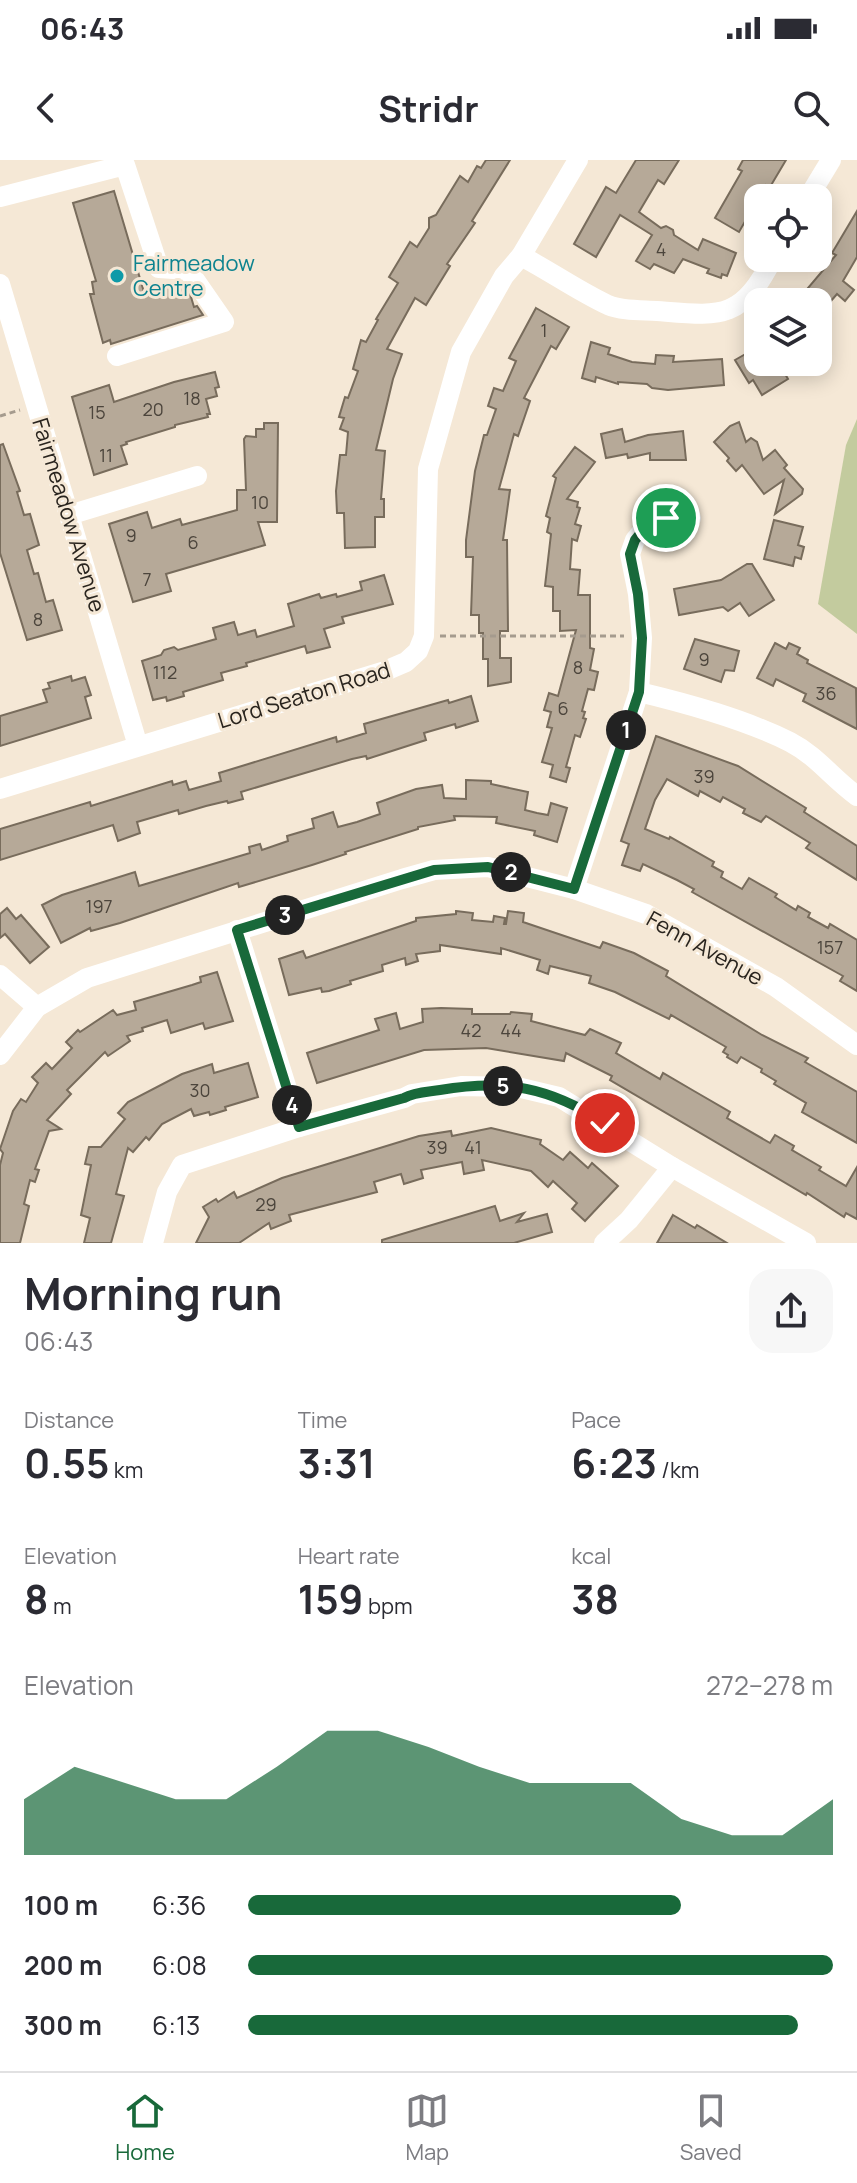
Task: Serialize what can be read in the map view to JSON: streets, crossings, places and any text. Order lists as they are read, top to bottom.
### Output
{
  "streets": {
    "street": ["Fairmeadow Avenue", "Lord Seaton Road", "Fenn Avenue"]
  },
  "crossings": [
    ["Fairmeadow Avenue", "Lord Seaton Road"]
  ],
  "places": ["Fairmeadow Centre"],
  "house_numbers": [
    "4",
    "1",
    "18",
    "20",
    "15",
    "11",
    "10",
    "9",
    "6",
    "7",
    "8",
    "9",
    "8",
    "112",
    "36",
    "6",
    "39",
    "197",
    "157",
    "42",
    "44",
    "30",
    "39",
    "41",
    "29"
  ],
  "page": {
    "status": "06:43",
    "header": "Stridr",
    "pins": [
      "1",
      "2",
      "3",
      "5",
      "4"
    ],
    "heading": ["Morning run", "06:43"],
    "stats": [
      ["Distance", "0.55 km"],
      ["Time", "3:31"],
      ["Pace", "6:23 /km"],
      ["Elevation", "8 m"],
      ["Heart rate", "159 bpm"],
      ["kcal", "38"]
    ],
    "chart": ["Elevation", "272–278 m"],
    "list": [
      {
        "name": "100 m",
        "note": "6:36"
      },
      {
        "name": "200 m",
        "note": "6:08"
      },
      {
        "name": "300 m",
        "note": "6:13"
      }
    ],
    "tabs": ["Home", "Map", "Saved"]
  }
}
